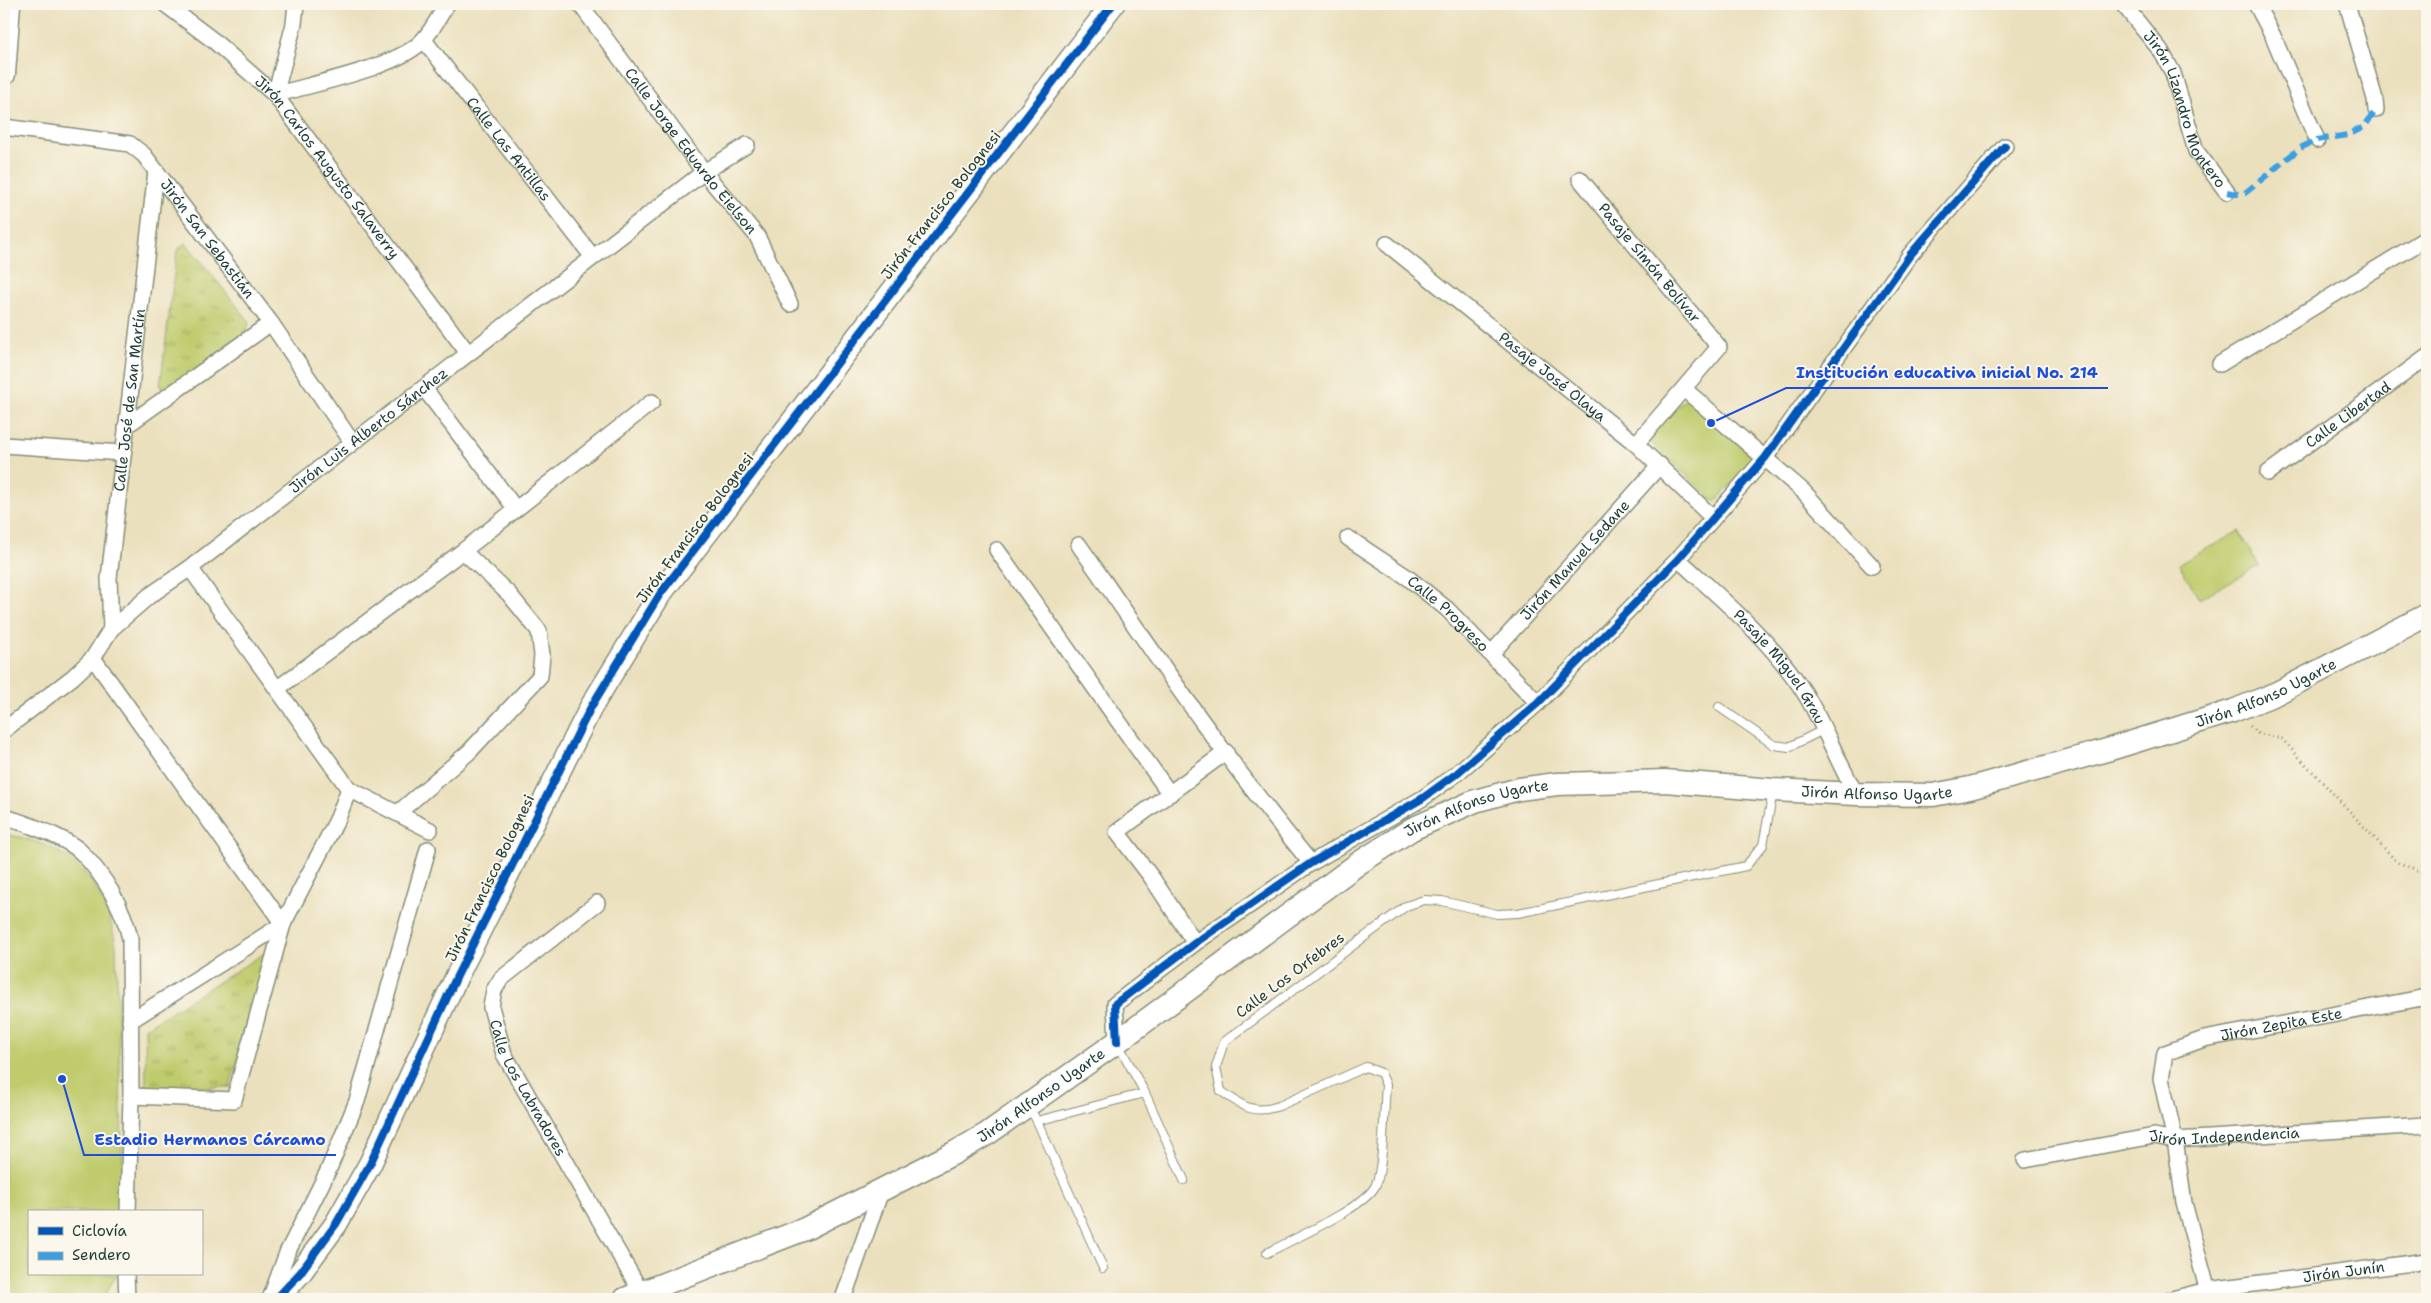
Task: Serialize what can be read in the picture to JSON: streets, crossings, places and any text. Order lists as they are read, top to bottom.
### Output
{
  "streets": {
    "main road": ["Jirón Francisco Bolognesi", "Jirón Alfonso Ugarte"],
    "street": [
      "Jirón Lizandro Montero",
      "Calle Las Antillas",
      "Calle Jorge Eduardo Eielson",
      "Jirón Carlos Augusto Salaverry",
      "Jirón San Sebastián",
      "Pasaje Simón Bolívar",
      "Pasaje José Olaya",
      "Calle José de San Martín",
      "Calle Libertad",
      "Jirón Luis Alberto Sánchez",
      "Jirón Manuel Sedane",
      "Calle Progreso",
      "Pasaje Miguel Grau",
      "Jirón Zepita Este",
      "Calle Los Labradores",
      "Jirón Independencia",
      "Jirón Junín"
    ],
    "lane": ["Calle Los Orfebres"]
  },
  "crossings": [
    ["Calle Las Antillas", "Jirón Luis Alberto Sánchez"],
    ["Calle Jorge Eduardo Eielson", "Jirón Luis Alberto Sánchez"],
    ["Jirón Carlos Augusto Salaverry", "Jirón Luis Alberto Sánchez"],
    ["Jirón San Sebastián", "Calle José de San Martín"],
    ["Jirón San Sebastián", "Jirón Luis Alberto Sánchez"],
    ["Pasaje José Olaya", "Jirón Manuel Sedane"],
    ["Calle José de San Martín", "Jirón Luis Alberto Sánchez"],
    ["Jirón Manuel Sedane", "Calle Progreso"],
    ["Pasaje Miguel Grau", "Jirón Alfonso Ugarte"],
    ["Jirón Alfonso Ugarte", "Calle Los Orfebres"],
    ["Jirón Alfonso Ugarte", "Calle Los Labradores"],
    ["Jirón Zepita Este", "Jirón Independencia"]
  ],
  "places": ["Institución educativa inicial No. 214", "Estadio Hermanos Cárcamo"],
  "legend": ["Ciclovía", "Sendero"]
}
